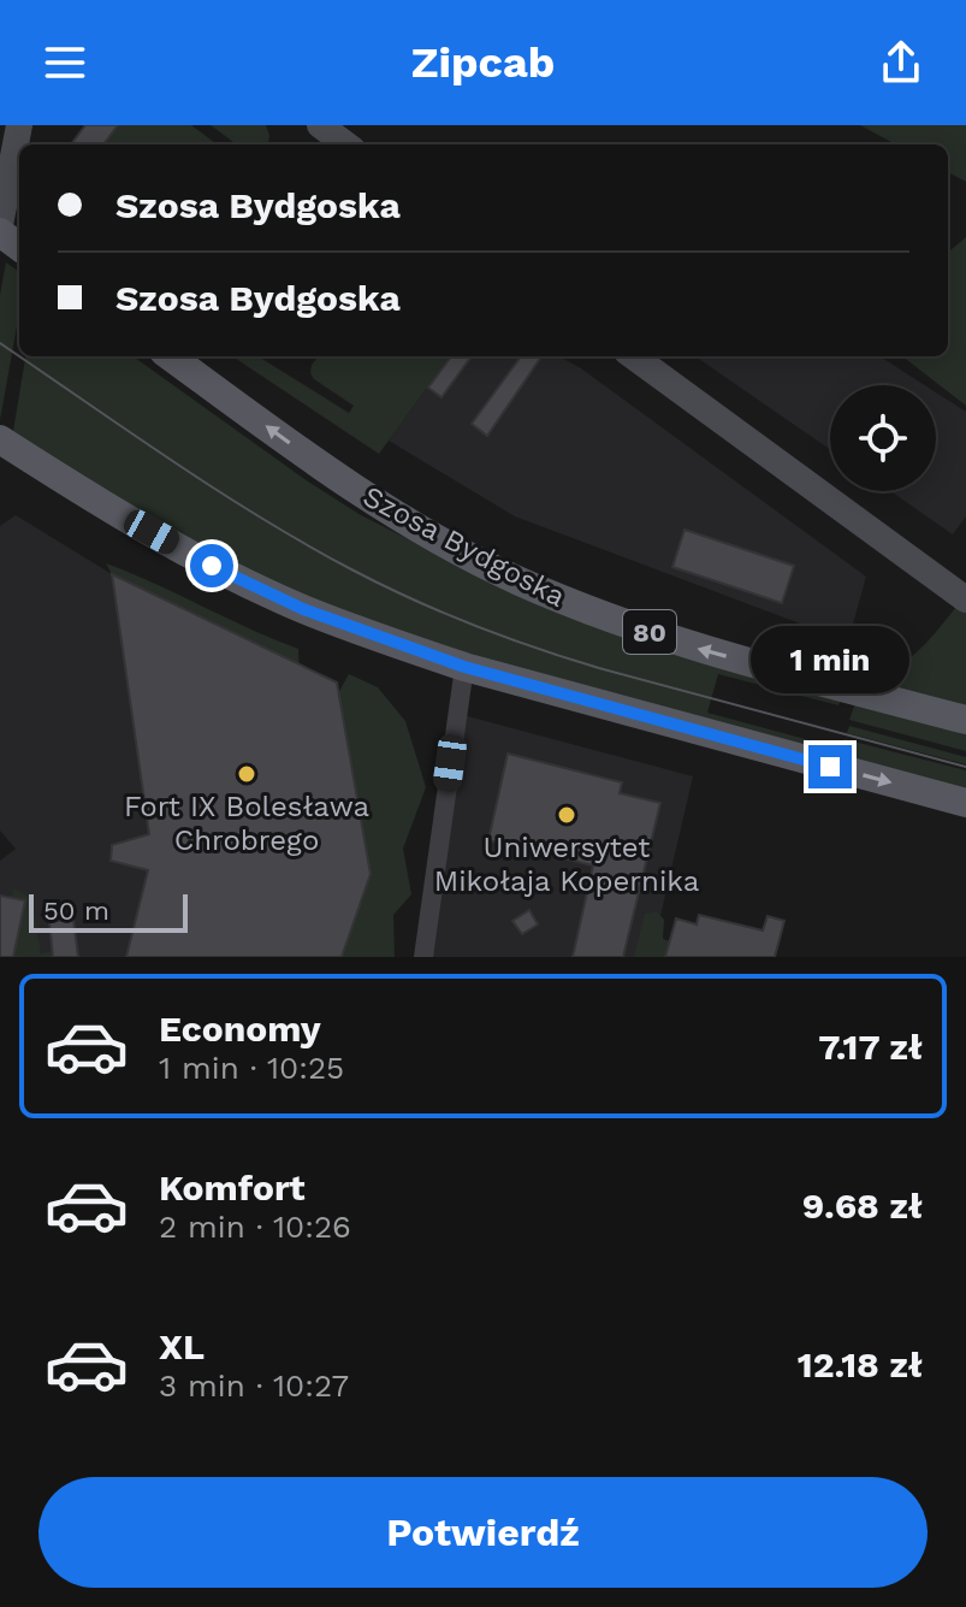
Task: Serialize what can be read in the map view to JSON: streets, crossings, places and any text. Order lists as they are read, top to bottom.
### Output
{
  "streets": {
    "main road": ["Szosa Bydgoska", "80"]
  },
  "places": ["Fort IX Bolesława Chrobrego", "Uniwersytet Mikołaja Kopernika"],
  "scale_bar": "50 m",
  "page": {
    "header": "Zipcab",
    "banner": ["Szosa Bydgoska", "Szosa Bydgoska"],
    "bubble": "1 min",
    "scale": "50 m",
    "list": [
      {
        "name": "Economy",
        "note": "1 min · 10:25",
        "value": "7.17 zł"
      },
      {
        "name": "Komfort",
        "note": "2 min · 10:26",
        "value": "9.68 zł"
      },
      {
        "name": "XL",
        "note": "3 min · 10:27",
        "value": "12.18 zł"
      }
    ],
    "buttons": "Potwierdź"
  }
}
